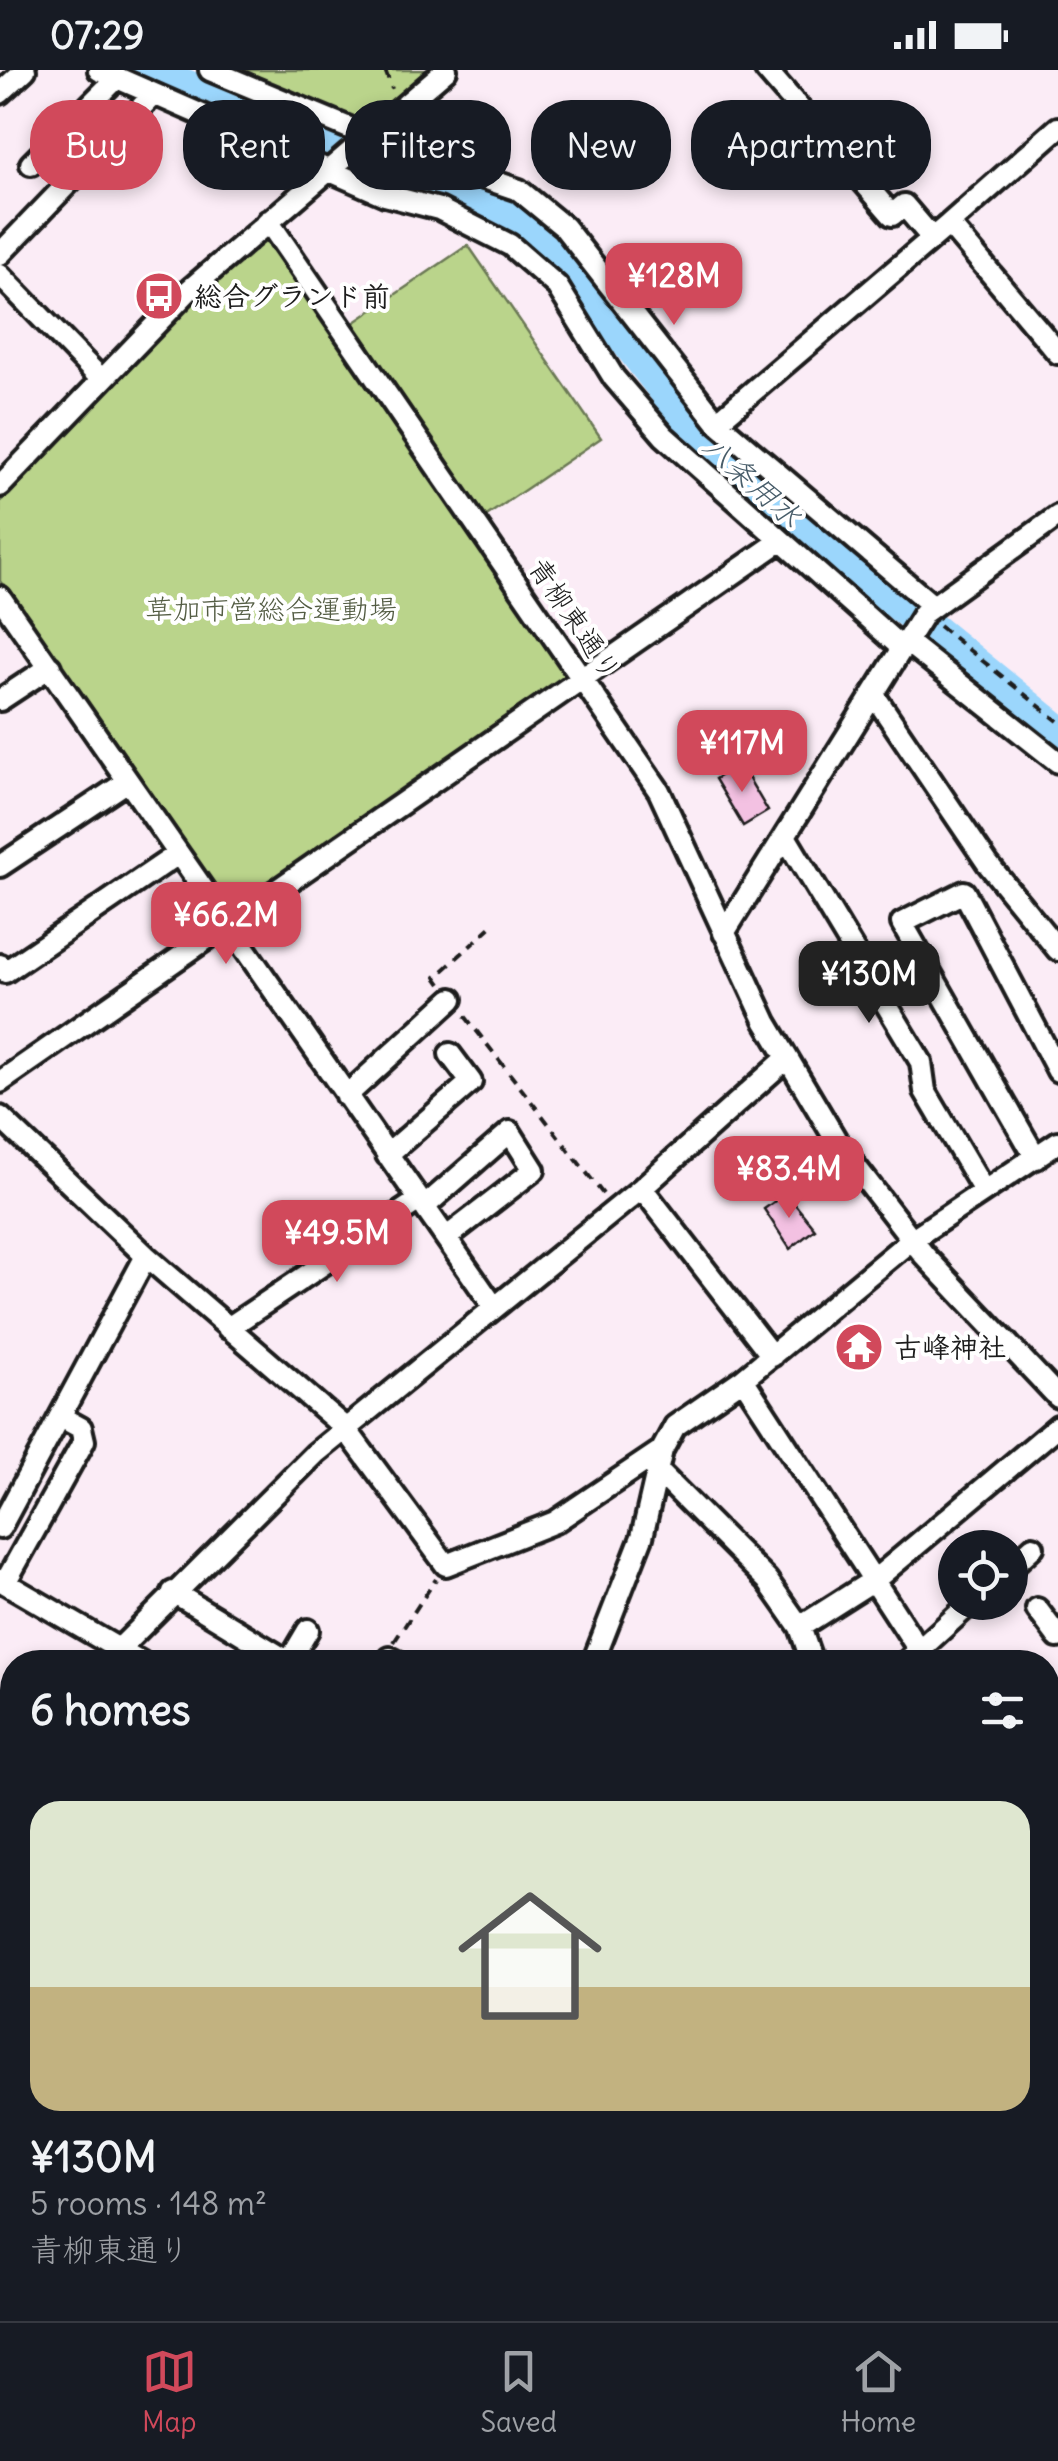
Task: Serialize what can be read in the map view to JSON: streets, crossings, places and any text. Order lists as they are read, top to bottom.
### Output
{
  "streets": {
    "street": ["青柳東通り"]
  },
  "water": ["八条用水"],
  "parks": ["草加市営総合運動場"],
  "places": {
    "bus stop": ["総合グランド前"],
    "temple": ["古峰神社"]
  },
  "page": {
    "status": "07:29",
    "chip": [
      "Buy",
      "Rent",
      "Filters",
      "New",
      "Apartment"
    ],
    "price": [
      "¥128M",
      "¥117M",
      "¥66.2M",
      "¥130M",
      "¥83.4M",
      "¥49.5M"
    ],
    "heading": "6 homes",
    "list": [
      {
        "name": "¥130M",
        "note": "5 rooms · 148 m² · 青柳東通り"
      }
    ],
    "tabs": ["Map", "Saved", "Home"]
  }
}
